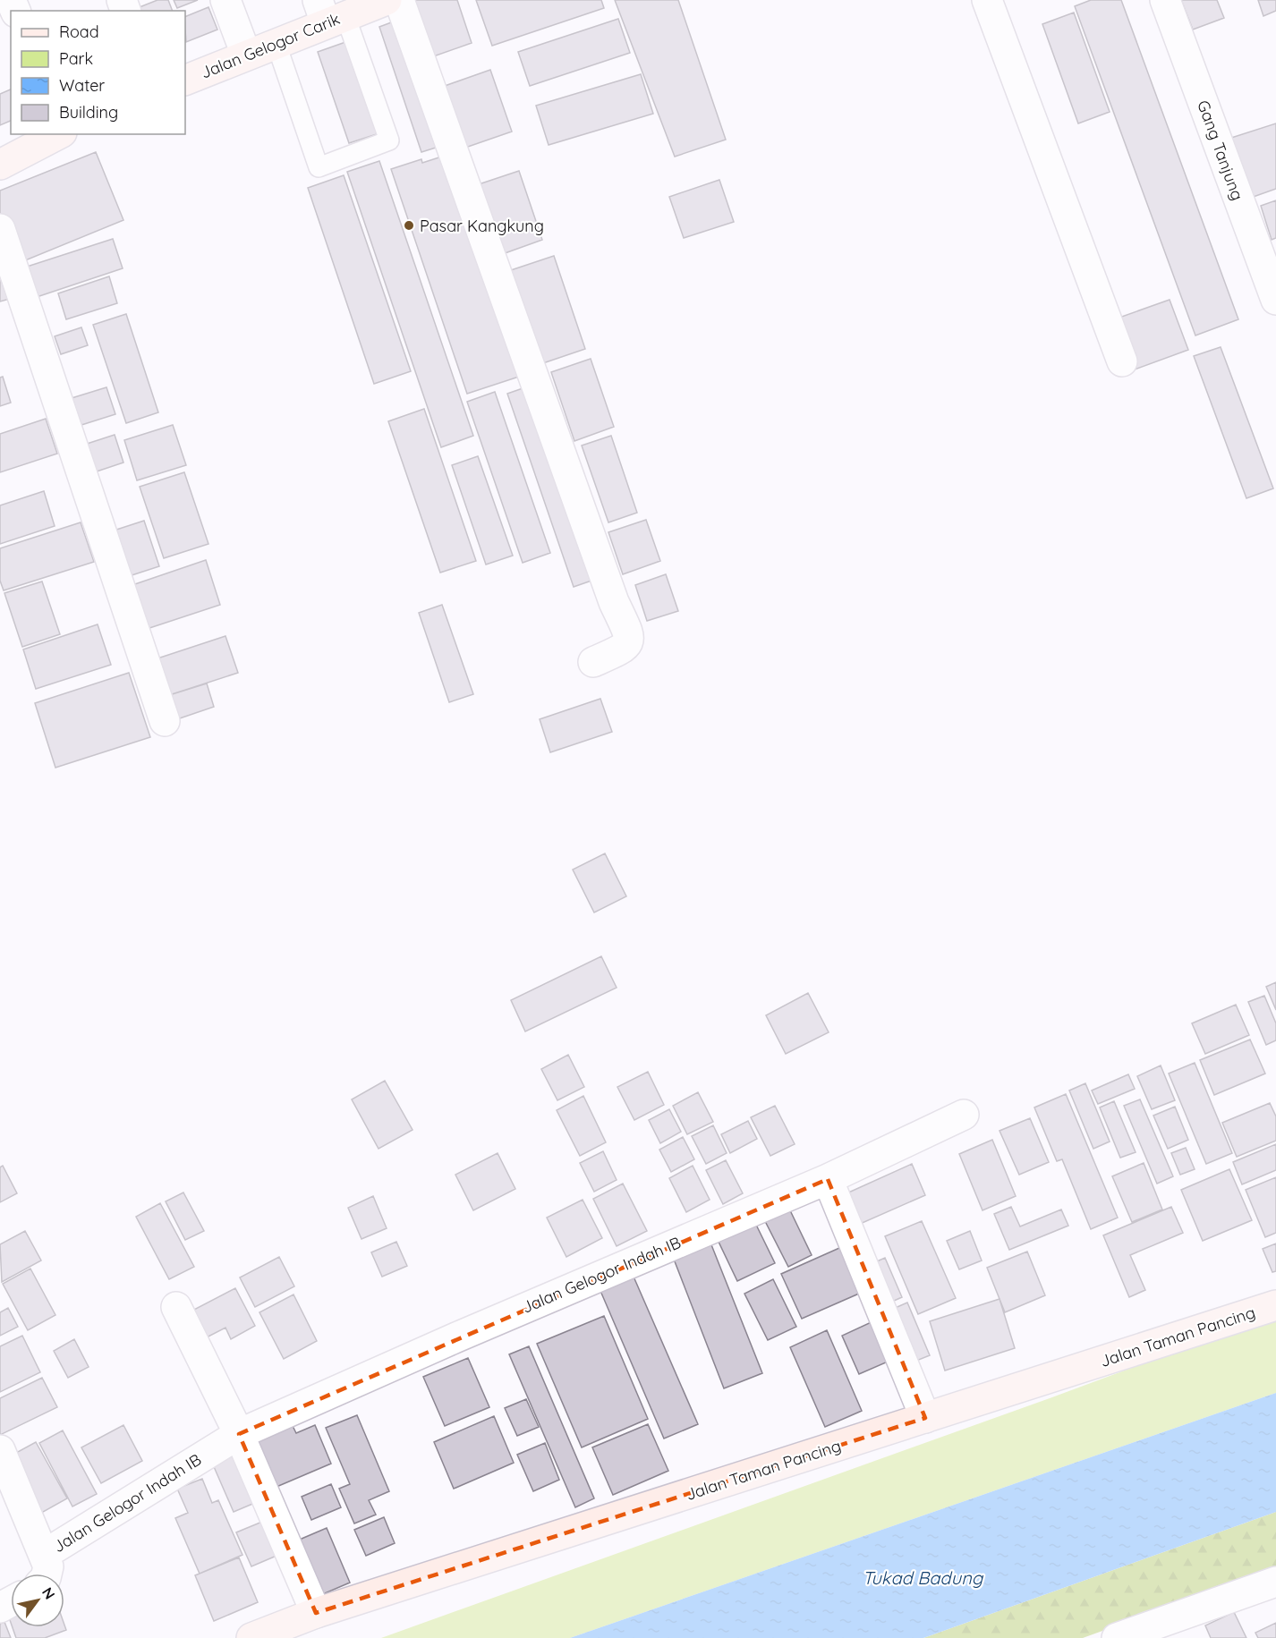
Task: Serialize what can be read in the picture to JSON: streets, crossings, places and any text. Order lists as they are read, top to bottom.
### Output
{
  "streets": {
    "street": [
      "Jalan Gelogor Carik",
      "Gang Tanjung",
      "Jalan Gelogor Indah IB",
      "Jalan Taman Pancing"
    ]
  },
  "water": ["Tukad Badung"],
  "places": ["Pasar Kangkung"],
  "legend": [
    "Road",
    "Park",
    "Water",
    "Building"
  ],
  "north": "top right"
}
